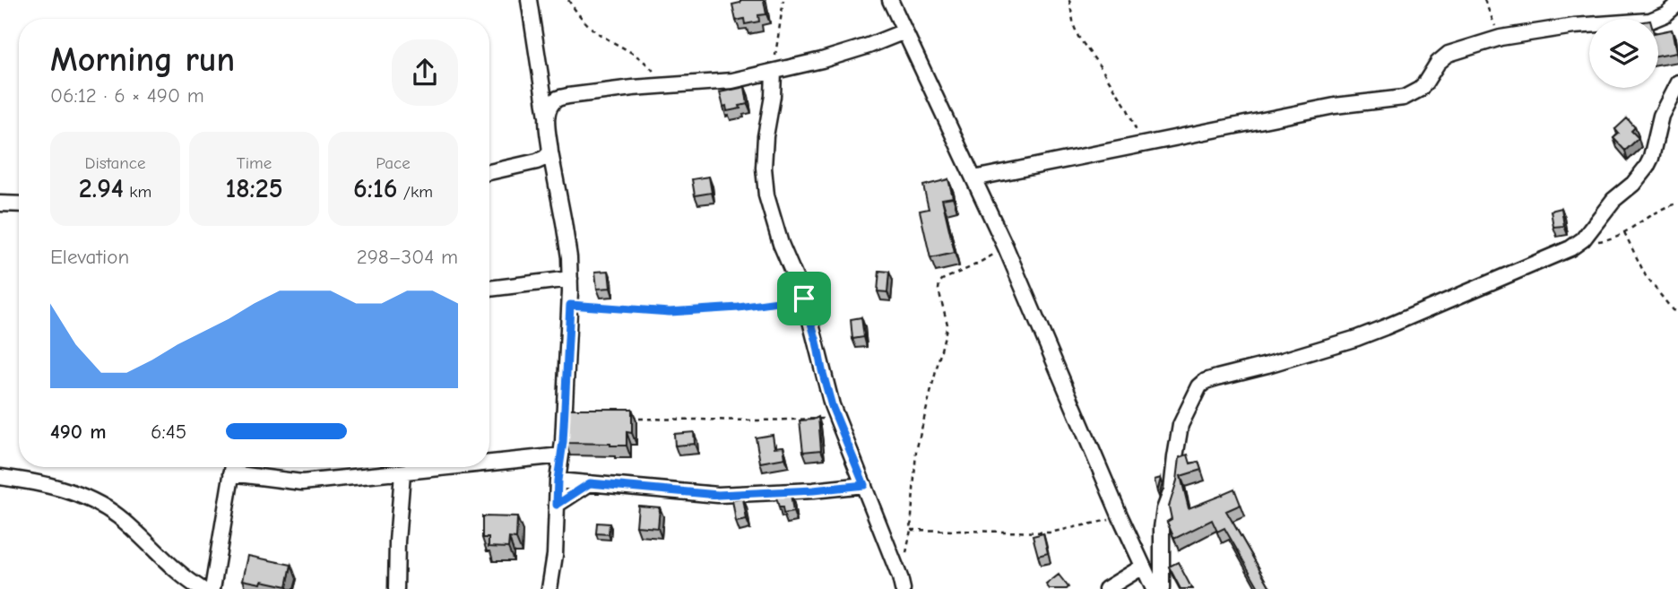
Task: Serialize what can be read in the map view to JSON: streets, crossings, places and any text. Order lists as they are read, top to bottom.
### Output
{
  "page": {
    "heading": ["Morning run", "06:12 · 6 × 490 m"],
    "stats": [
      ["Distance", "2.94 km"],
      ["Time", "18:25"],
      ["Pace", "6:16 /km"]
    ],
    "chart": ["Elevation", "298–304 m"],
    "list": [
      {
        "name": "490 m",
        "note": "6:45"
      }
    ]
  }
}
